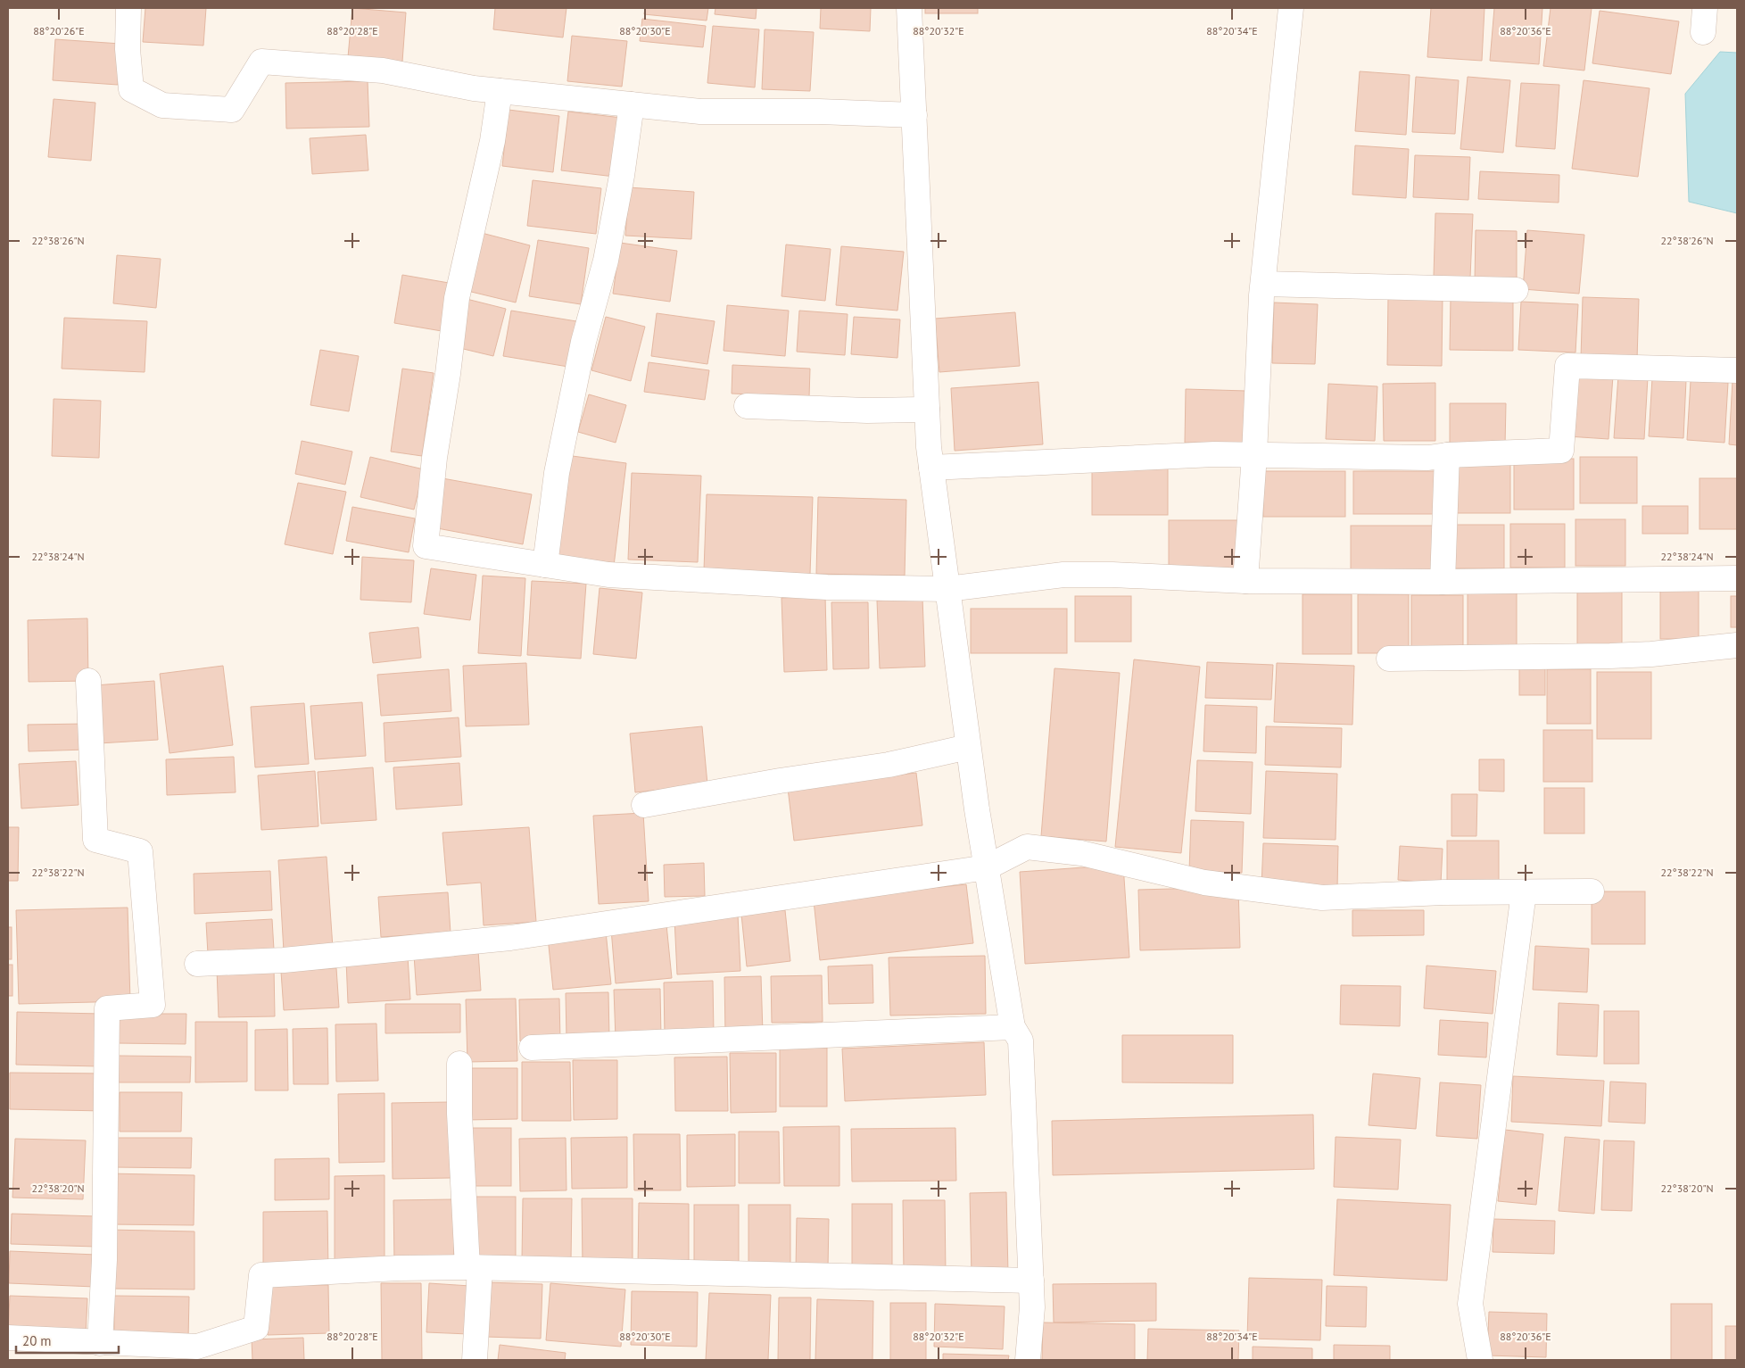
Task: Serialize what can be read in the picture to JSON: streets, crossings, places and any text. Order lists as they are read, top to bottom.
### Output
{
  "scale_bar": "20 m",
  "coordinates": [
    "88°20'26\"E",
    "88°20'28\"E",
    "88°20'30\"E",
    "88°20'32\"E",
    "88°20'34\"E",
    "88°20'36\"E",
    "22°38'26\"N",
    "22°38'24\"N",
    "22°38'22\"N",
    "22°38'20\"N"
  ]
}
